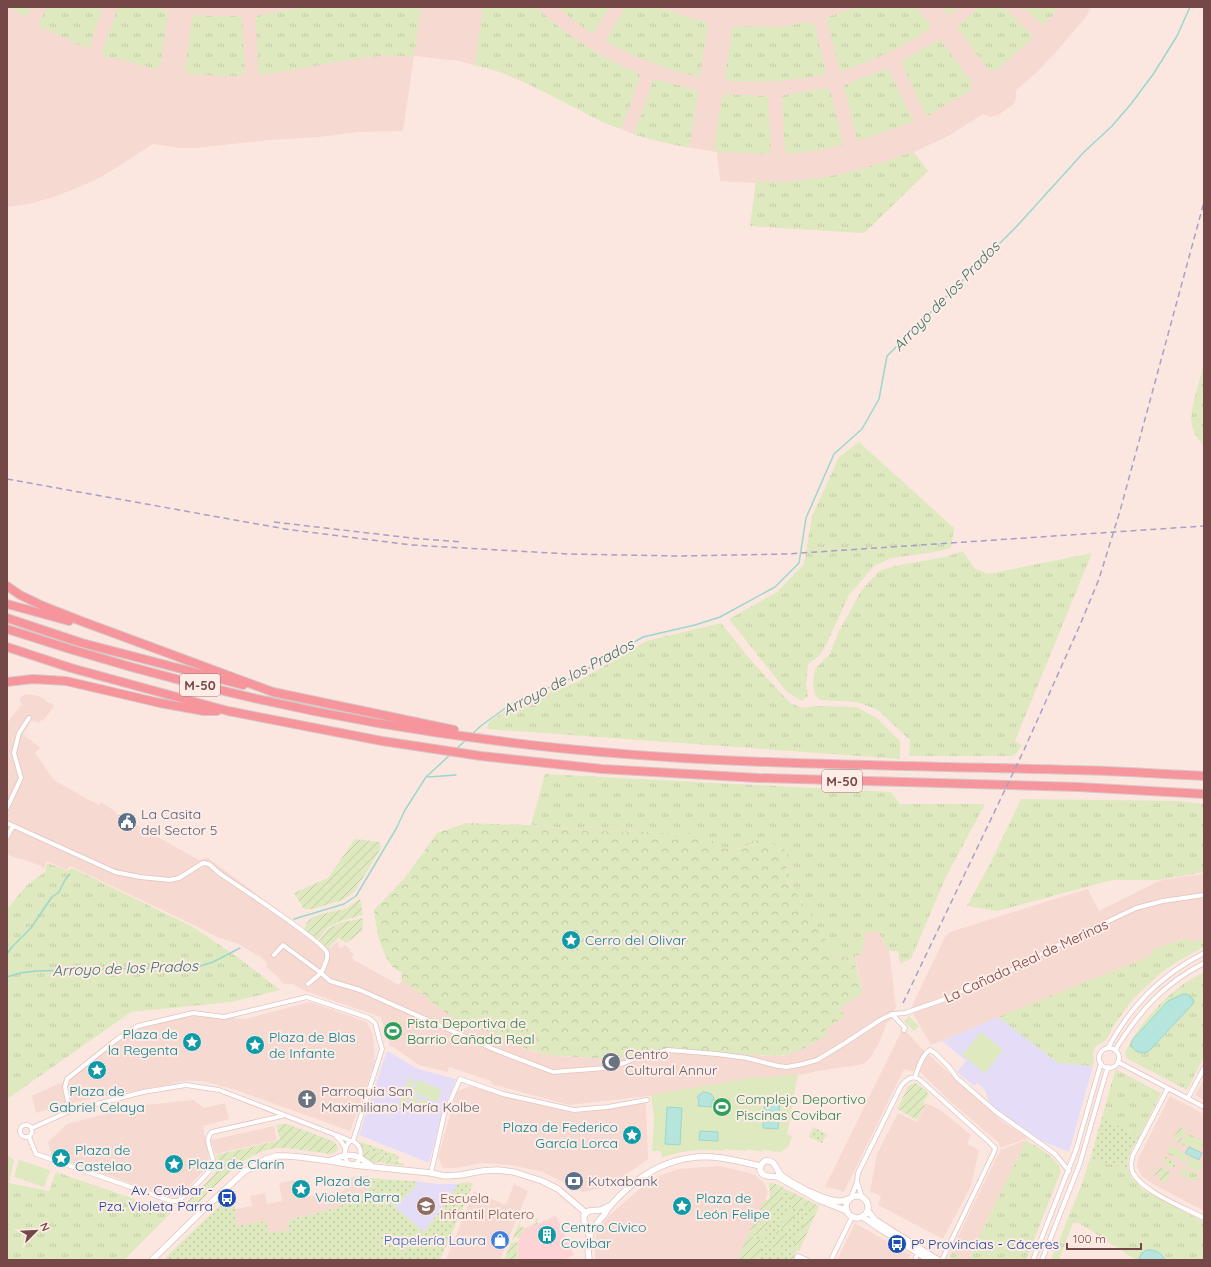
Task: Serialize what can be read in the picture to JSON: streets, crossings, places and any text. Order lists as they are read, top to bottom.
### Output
{
  "streets": {
    "highway": ["M-50"],
    "street": ["La Cañada Real de Merinas"]
  },
  "water": ["Arroyo de los Prados"],
  "places": {
    "public building": ["La Casita del Sector 5"],
    "place": [
      "Cerro del Olivar",
      "Plaza de la Regenta",
      "Plaza de Blas de Infante",
      "Plaza de Gabriel Celaya",
      "Plaza de Federico García Lorca",
      "Plaza de Castelao",
      "Plaza de Clarín",
      "Plaza de Violeta Parra",
      "Plaza de León Felipe"
    ],
    "sports": ["Pista Deportiva de Barrio Cañada Real", "Complejo Deportivo Piscinas Covibar"],
    "mosque": ["Centro Cultural Annur"],
    "church": ["Parroquia San Maximiliano María Kolbe"],
    "bank": ["Kutxabank"],
    "bus stop": ["Av. Covibar - Pza. Violeta Parra", "Pº Provincias - Cáceres"],
    "school or university": ["Escuela Infantil Platero"],
    "building": ["Centro Cívico Covibar"],
    "shop": ["Papelería Laura"]
  },
  "scale_bar": "100 m",
  "north": "top right"
}
